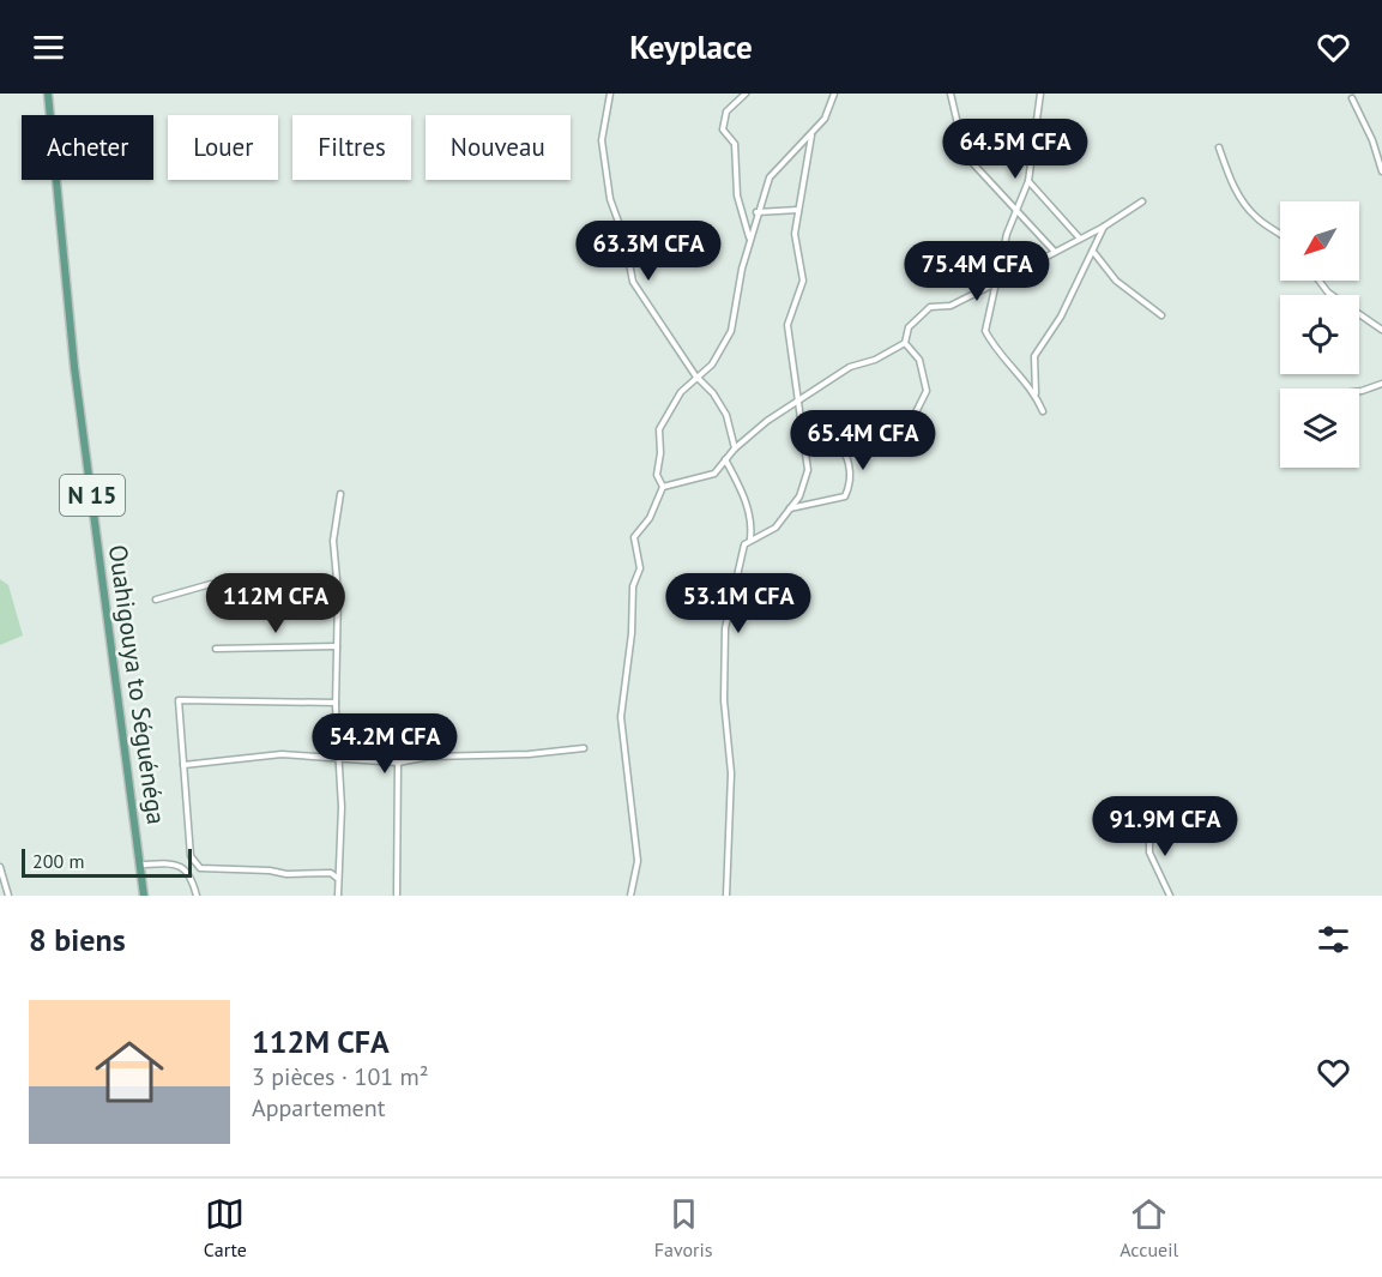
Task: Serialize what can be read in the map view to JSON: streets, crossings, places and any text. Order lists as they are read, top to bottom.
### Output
{
  "streets": {
    "main road": ["N 15", "Ouahigouya to Séguénéga"]
  },
  "scale_bar": "200 m",
  "north": "bottom left",
  "page": {
    "header": "Keyplace",
    "chip": [
      "Acheter",
      "Louer",
      "Filtres",
      "Nouveau"
    ],
    "price": [
      "64.5M CFA",
      "63.3M CFA",
      "75.4M CFA",
      "65.4M CFA",
      "112M CFA",
      "53.1M CFA",
      "54.2M CFA",
      "91.9M CFA"
    ],
    "scale": "200 m",
    "heading": "8 biens",
    "list": [
      {
        "name": "112M CFA",
        "note": "3 pièces · 101 m² · Appartement"
      }
    ],
    "tabs": ["Carte", "Favoris", "Accueil"]
  }
}
